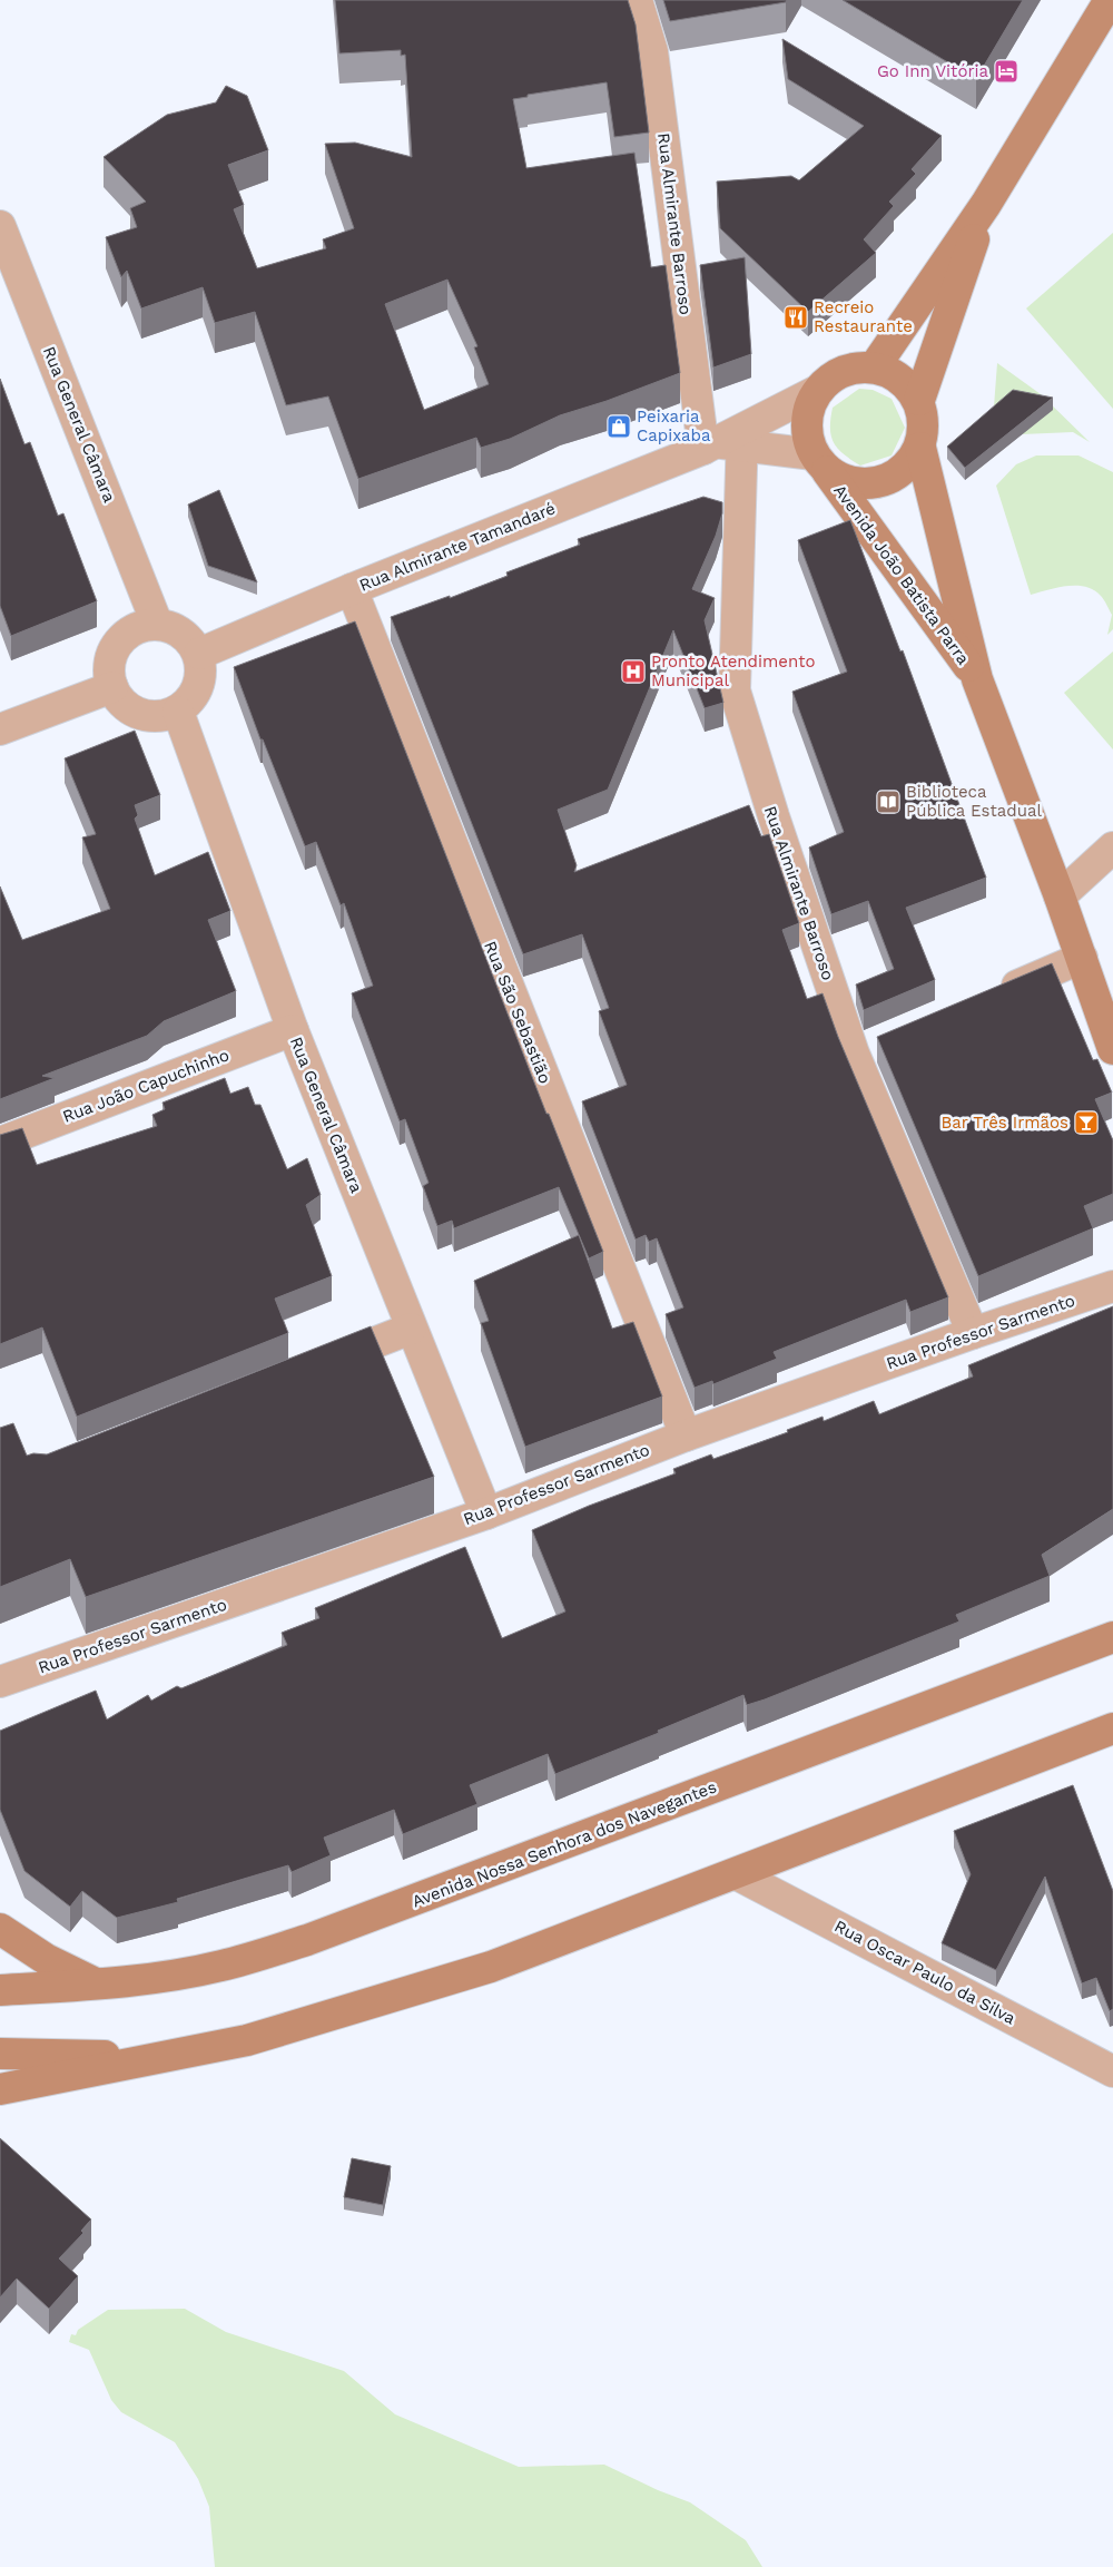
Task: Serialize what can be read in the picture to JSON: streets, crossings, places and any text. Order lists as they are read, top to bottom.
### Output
{
  "streets": {
    "main road": ["Avenida João Batista Parra", "Avenida Nossa Senhora dos Navegantes"],
    "street": [
      "Rua Almirante Barroso",
      "Rua General Câmara",
      "Rua Almirante Tamandaré",
      "Rua São Sebastião",
      "Rua João Capuchinho",
      "Rua Professor Sarmento",
      "Rua Oscar Paulo da Silva"
    ]
  },
  "crossings": [
    ["Rua Almirante Barroso", "Rua Almirante Tamandaré"],
    ["Rua Almirante Barroso", "Rua Professor Sarmento"],
    ["Rua General Câmara", "Rua Almirante Tamandaré"],
    ["Rua General Câmara", "Rua João Capuchinho"],
    ["Rua General Câmara", "Rua Professor Sarmento"],
    ["Rua Almirante Tamandaré", "Avenida João Batista Parra"],
    ["Rua Almirante Tamandaré", "Rua São Sebastião"],
    ["Rua São Sebastião", "Rua Professor Sarmento"]
  ],
  "places": {
    "hotel": ["Go Inn Vitória"],
    "restaurant": ["Recreio Restaurante"],
    "shop": ["Peixaria Capixaba"],
    "hospital": ["Pronto Atendimento Municipal"],
    "library": ["Biblioteca Pública Estadual"],
    "bar": ["Bar Três Irmãos"]
  }
}
